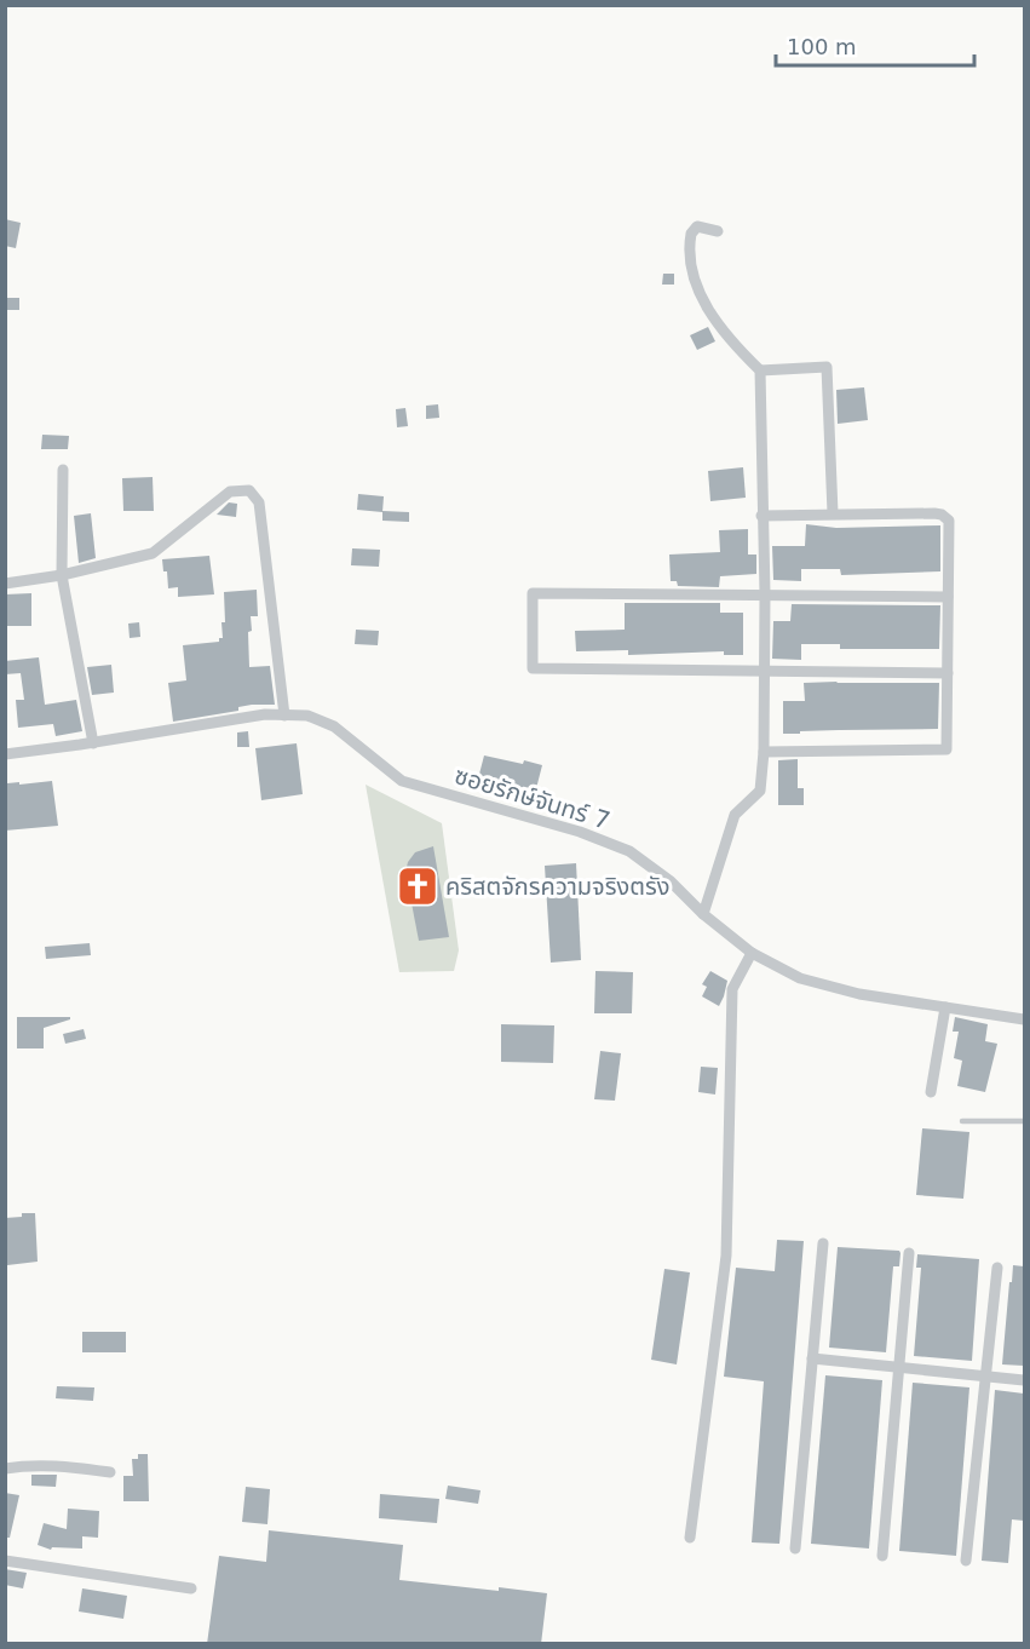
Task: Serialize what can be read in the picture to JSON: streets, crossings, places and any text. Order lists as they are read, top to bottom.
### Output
{
  "streets": {
    "street": ["ซอยรักษ์จันทร์ 7"]
  },
  "places": {
    "church": ["คริสตจักรความจริงตรัง"]
  },
  "scale_bar": "100 m"
}
